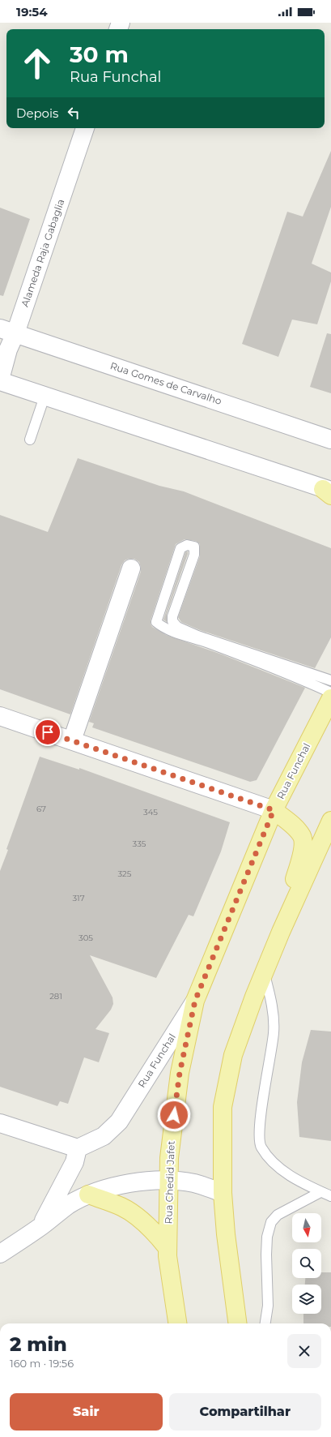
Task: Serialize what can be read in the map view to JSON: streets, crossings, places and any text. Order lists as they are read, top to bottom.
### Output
{
  "streets": {
    "main road": ["Rua Funchal", "Rua Chedid Jafet"],
    "street": ["Alameda Raja Gabaglia", "Rua Gomes de Carvalho"]
  },
  "crossings": [
    ["Alameda Raja Gabaglia", "Rua Gomes de Carvalho"],
    ["Rua Funchal", "Rua Chedid Jafet"]
  ],
  "house_numbers": [
    "67",
    "345",
    "335",
    "325",
    "317",
    "305",
    "281"
  ],
  "north": "bottom",
  "page": {
    "status": "19:54",
    "turn": ["30 m", "Rua Funchal"],
    "then": "Depois",
    "heading": ["2 min", "160 m · 19:56"],
    "buttons": ["Sair", "Compartilhar"]
  }
}
